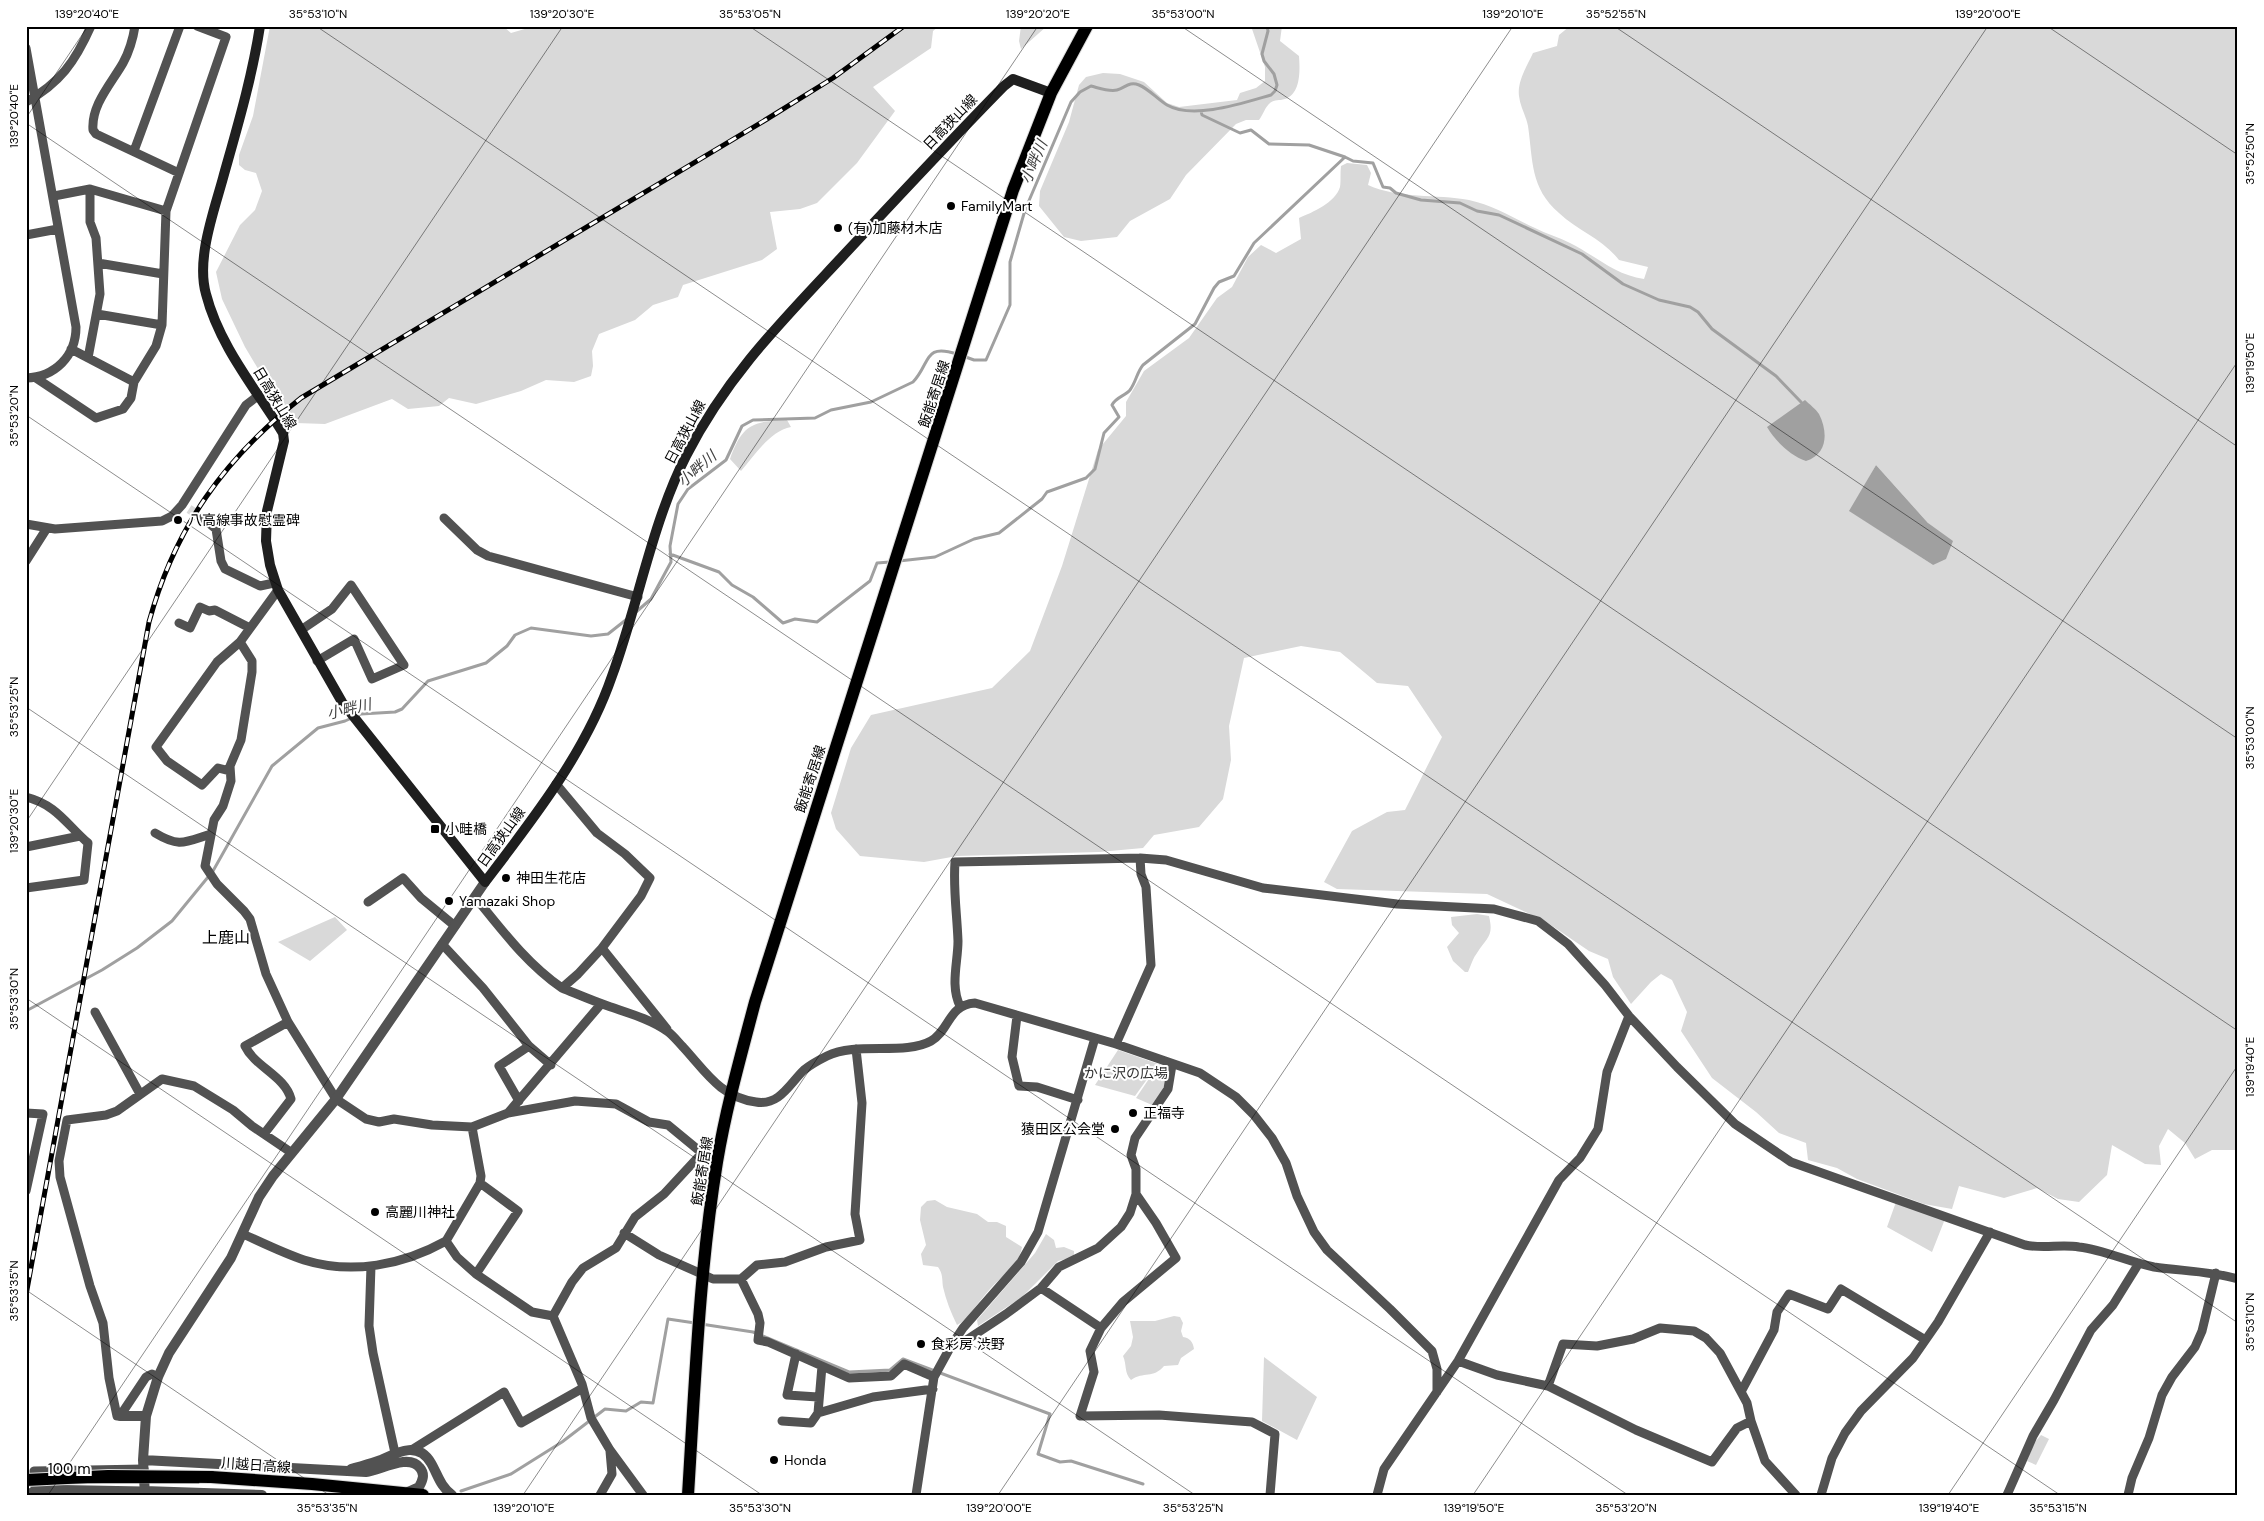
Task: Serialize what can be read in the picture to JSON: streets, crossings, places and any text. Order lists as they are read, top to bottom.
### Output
{
  "streets": {
    "main road": ["日高狭山線", "飯能寄居線", "川越日高線"]
  },
  "crossings": [
    ["日高狭山線", "飯能寄居線"]
  ],
  "districts": ["上鹿山"],
  "water": ["小畔川"],
  "parks": ["かに沢の広場"],
  "places": {
    "other": [
      "FamilyMart",
      "(有)加藤材木店",
      "八高線事故慰霊碑",
      "神田生花店",
      "Yamazaki Shop",
      "正福寺",
      "猿田区公会堂",
      "高麗川神社",
      "食彩房 渋野",
      "Honda"
    ],
    "transit": ["小畦橋"]
  },
  "scale_bar": "100 m",
  "coordinates": [
    "139°20'40\"E",
    "35°53'10\"N",
    "139°20'30\"E",
    "35°53'05\"N",
    "139°20'20\"E",
    "35°53'00\"N",
    "139°20'10\"E",
    "35°52'55\"N",
    "139°20'00\"E",
    "35°52'50\"N",
    "139°19'50\"E",
    "35°53'20\"N",
    "35°53'25\"N",
    "35°53'30\"N",
    "139°19'40\"E",
    "35°53'35\"N",
    "35°53'15\"N"
  ]
}
